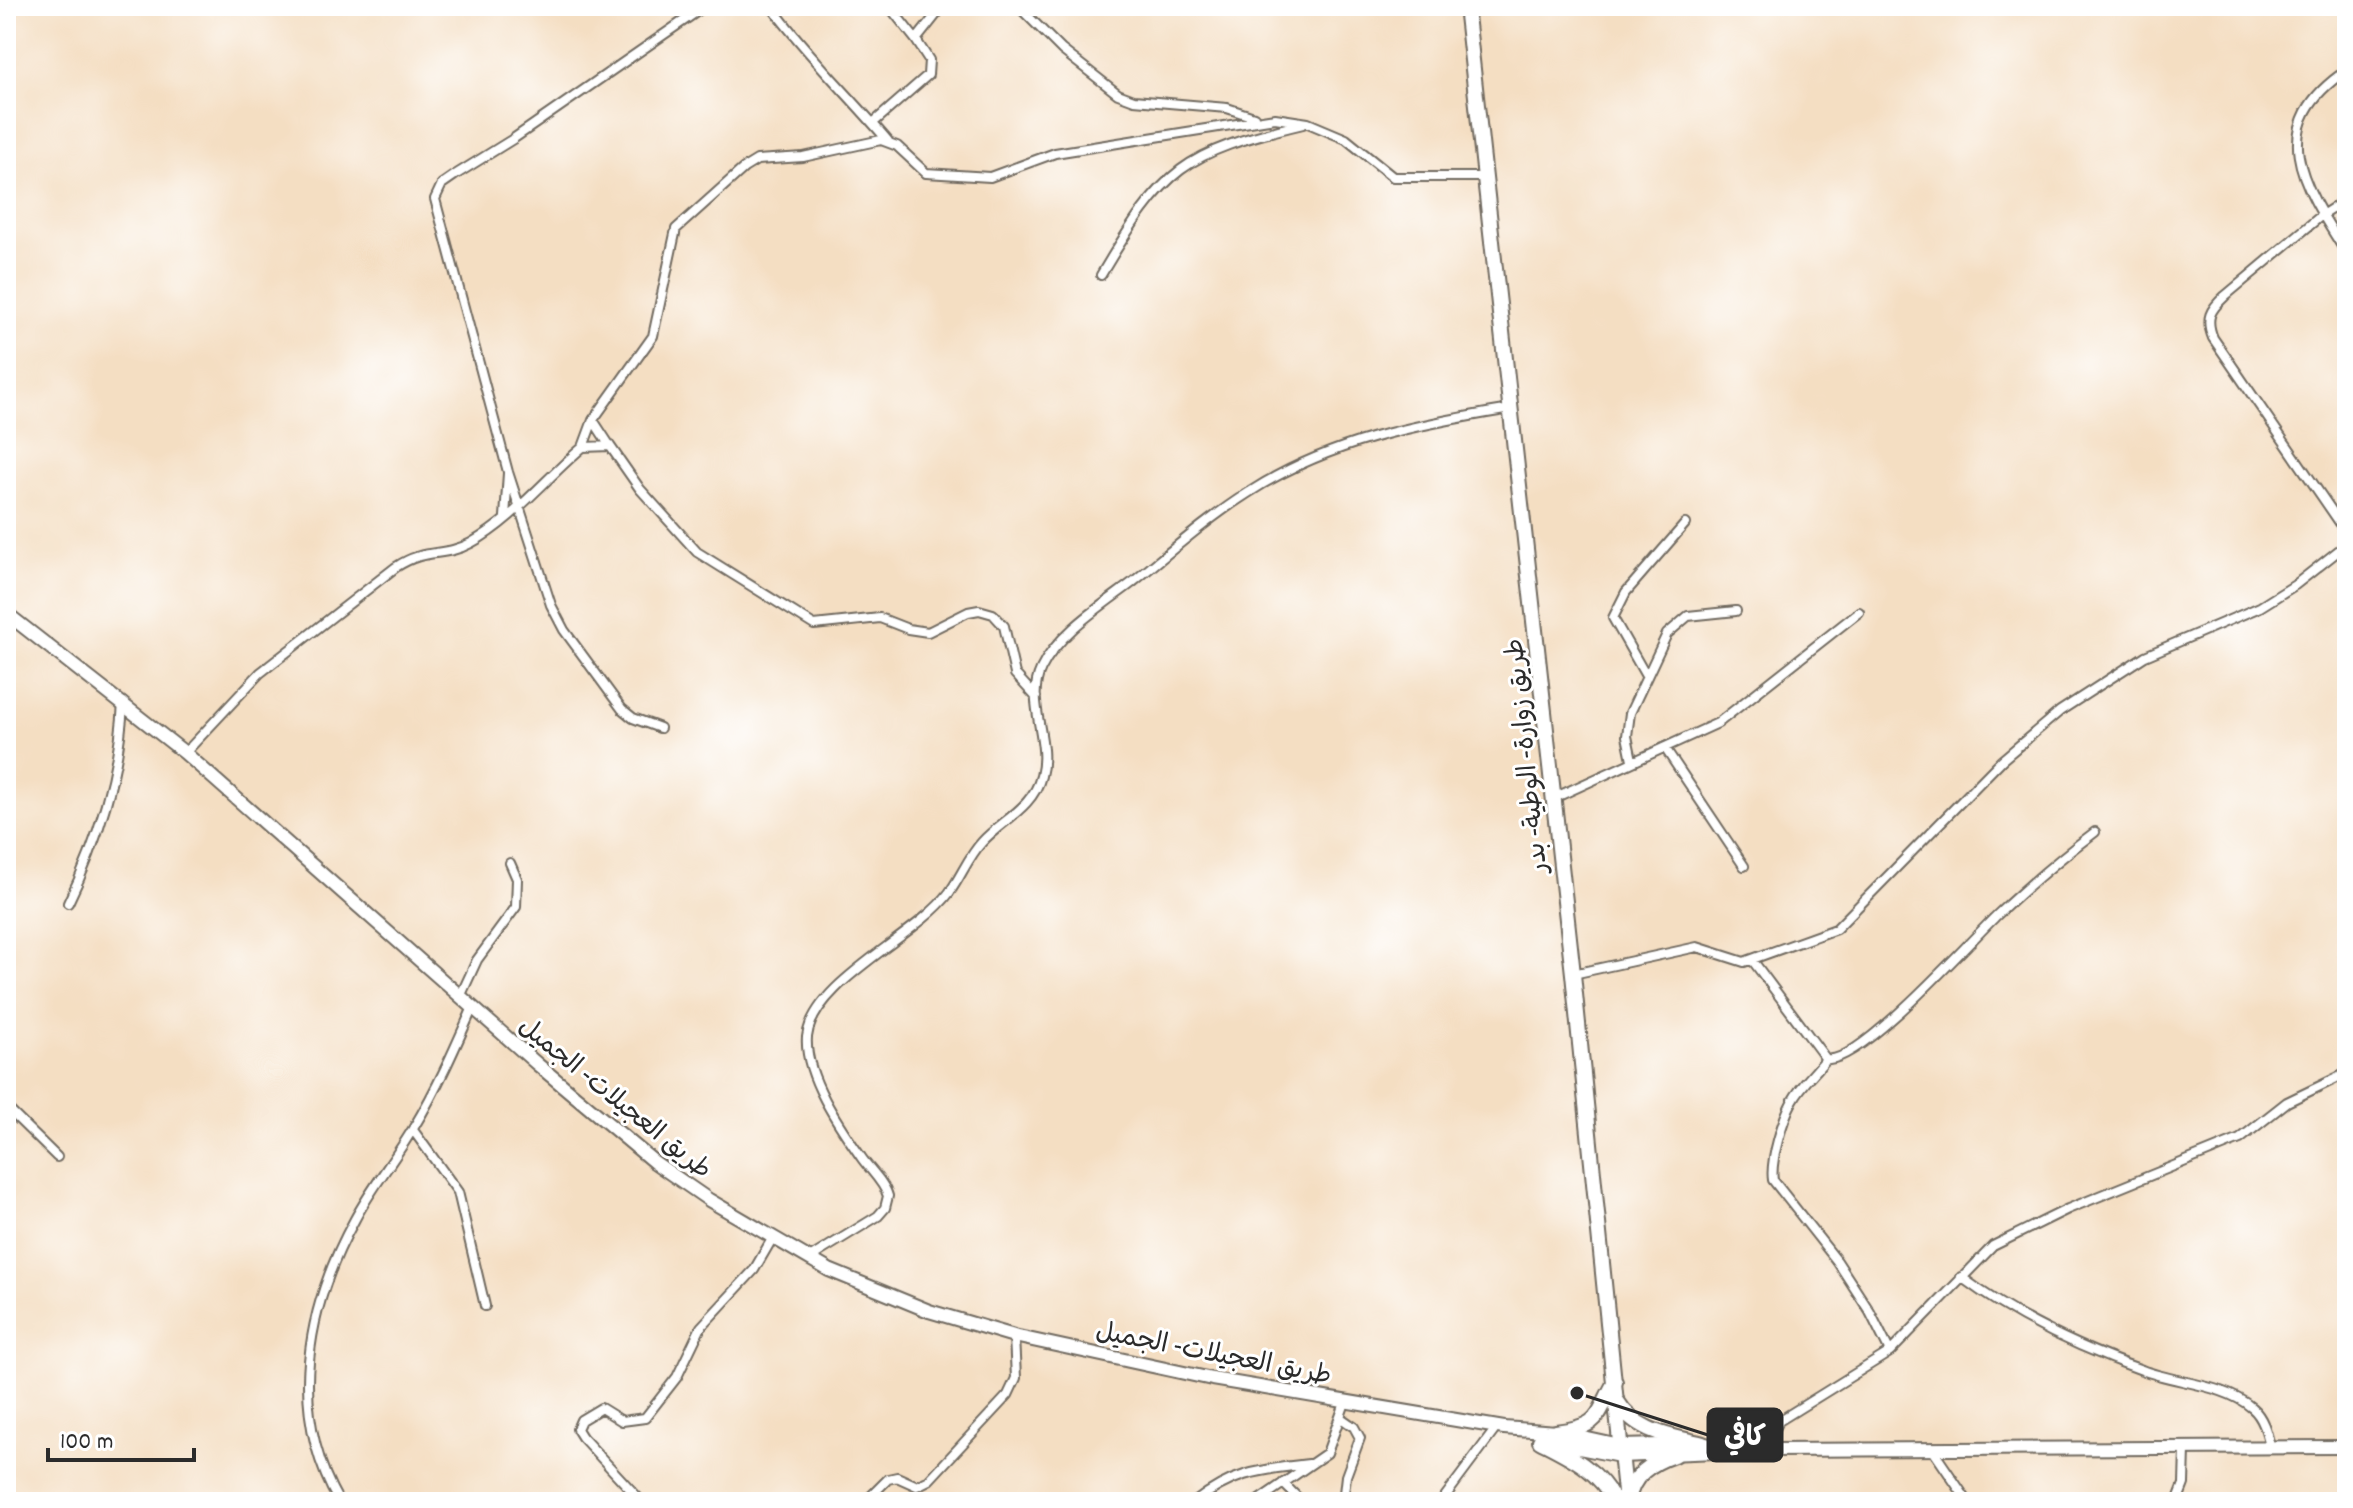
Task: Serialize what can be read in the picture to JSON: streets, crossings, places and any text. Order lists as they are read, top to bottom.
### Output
{
  "streets": {
    "highway": ["طريق زوارة- الوطية- بدر"],
    "main road": ["طريق العجيلات- الجميل"]
  },
  "places": ["كافي"],
  "scale_bar": "100 m"
}
